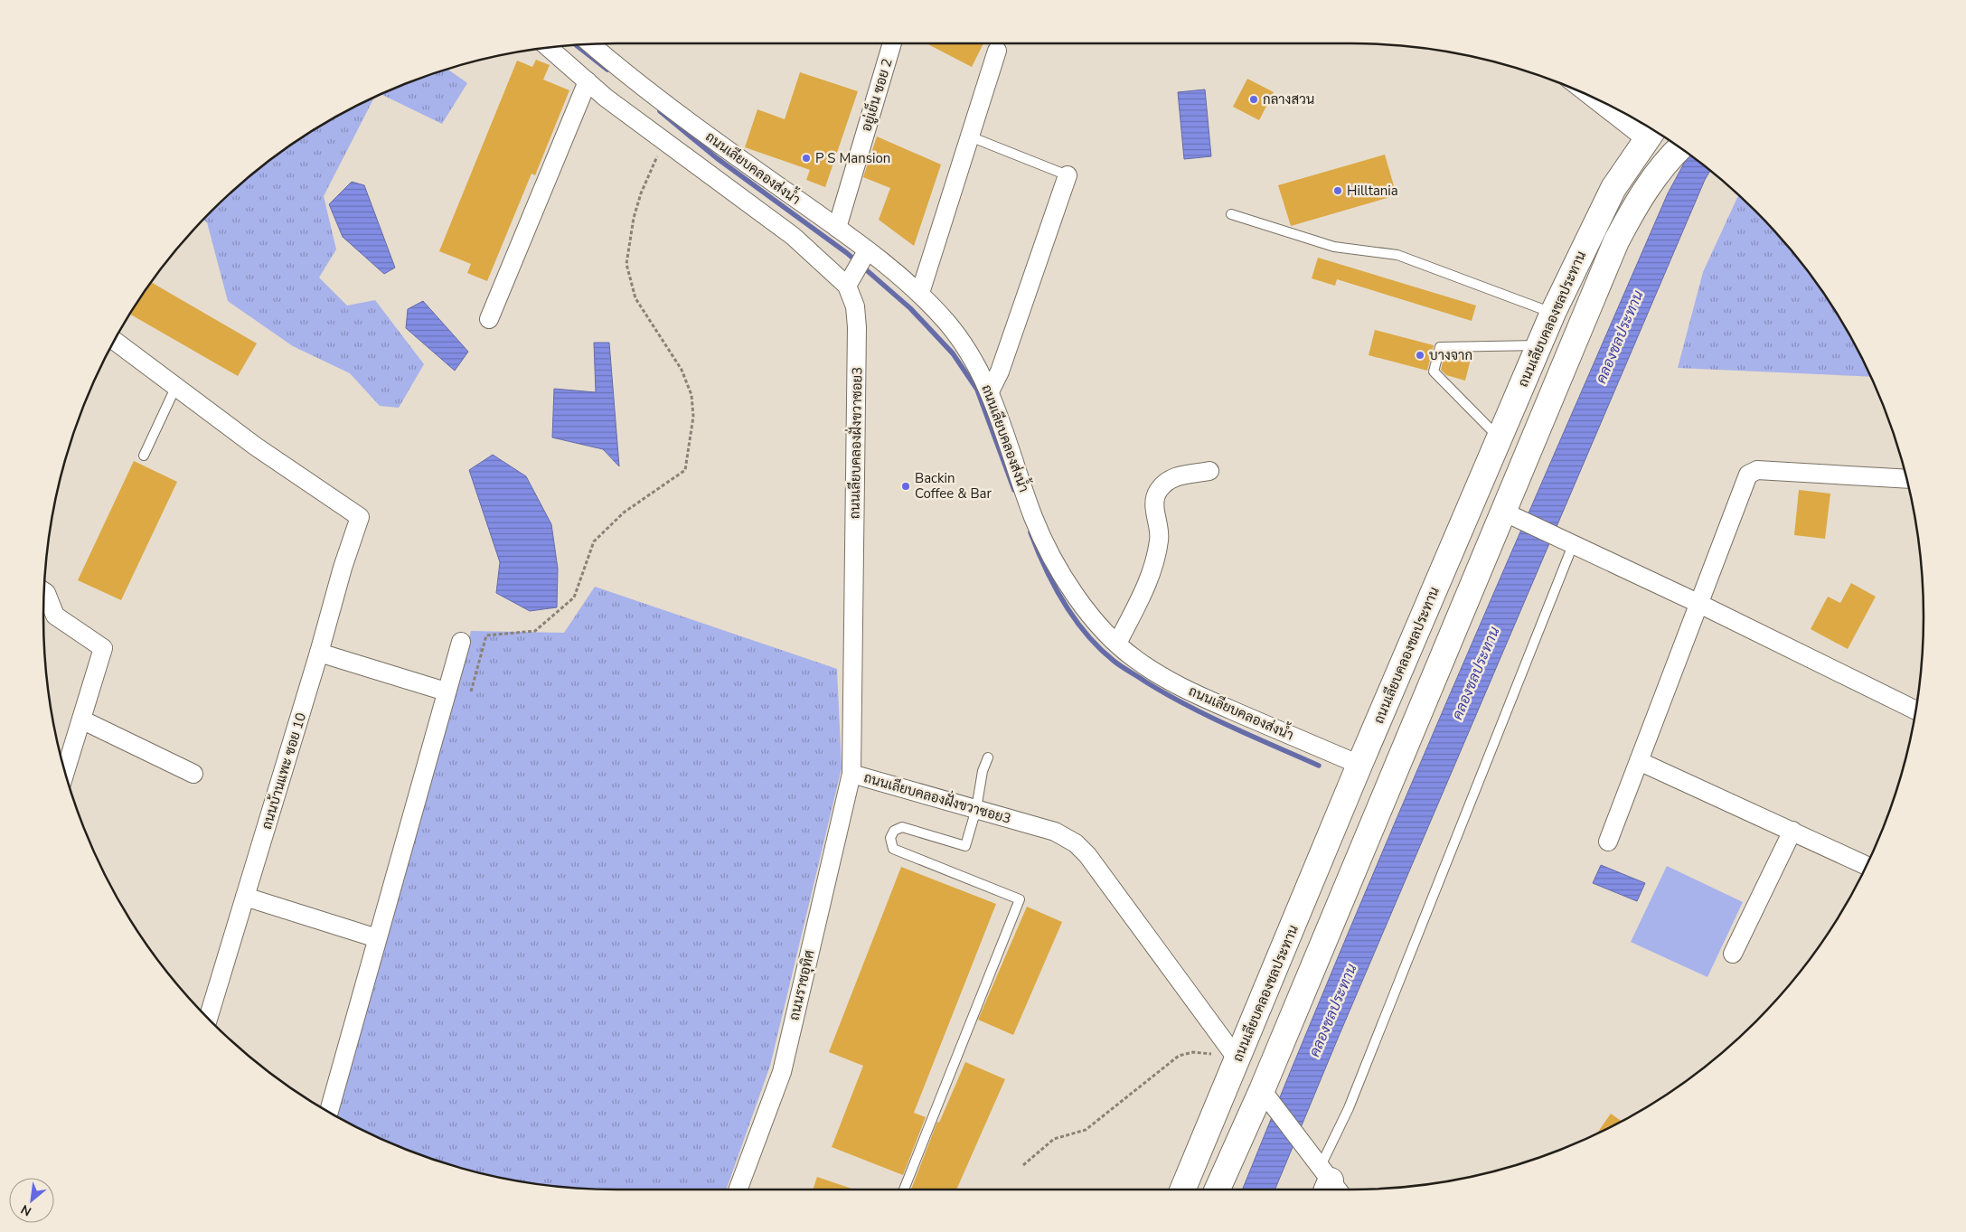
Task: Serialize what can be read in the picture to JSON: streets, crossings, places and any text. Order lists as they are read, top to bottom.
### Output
{
  "streets": {
    "main road": ["ถนนเลียบคลองชลประทาน"],
    "street": [
      "อยู่เย็น ซอย 2",
      "ถนนเลียบคลองส่งน้ำ",
      "ถนนเลียบคลองฝั่งขวาซอย3",
      "ถนนบ้านแพะ ซอย 10",
      "ถนนราชอุทิศ"
    ]
  },
  "crossings": [
    ["อยู่เย็น ซอย 2", "ถนนเลียบคลองส่งน้ำ"],
    ["ถนนเลียบคลองส่งน้ำ", "ถนนเลียบคลองชลประทาน"],
    ["ถนนเลียบคลองชลประทาน", "ถนนเลียบคลองฝั่งขวาซอย3"],
    ["ถนนเลียบคลองฝั่งขวาซอย3", "ถนนราชอุทิศ"]
  ],
  "water": ["คลองชลประทาน"],
  "places": [
    "กลางสวน",
    "P S Mansion",
    "Hilltania",
    "บางจาก",
    "Backin Coffee & Bar"
  ],
  "north": "bottom left"
}
